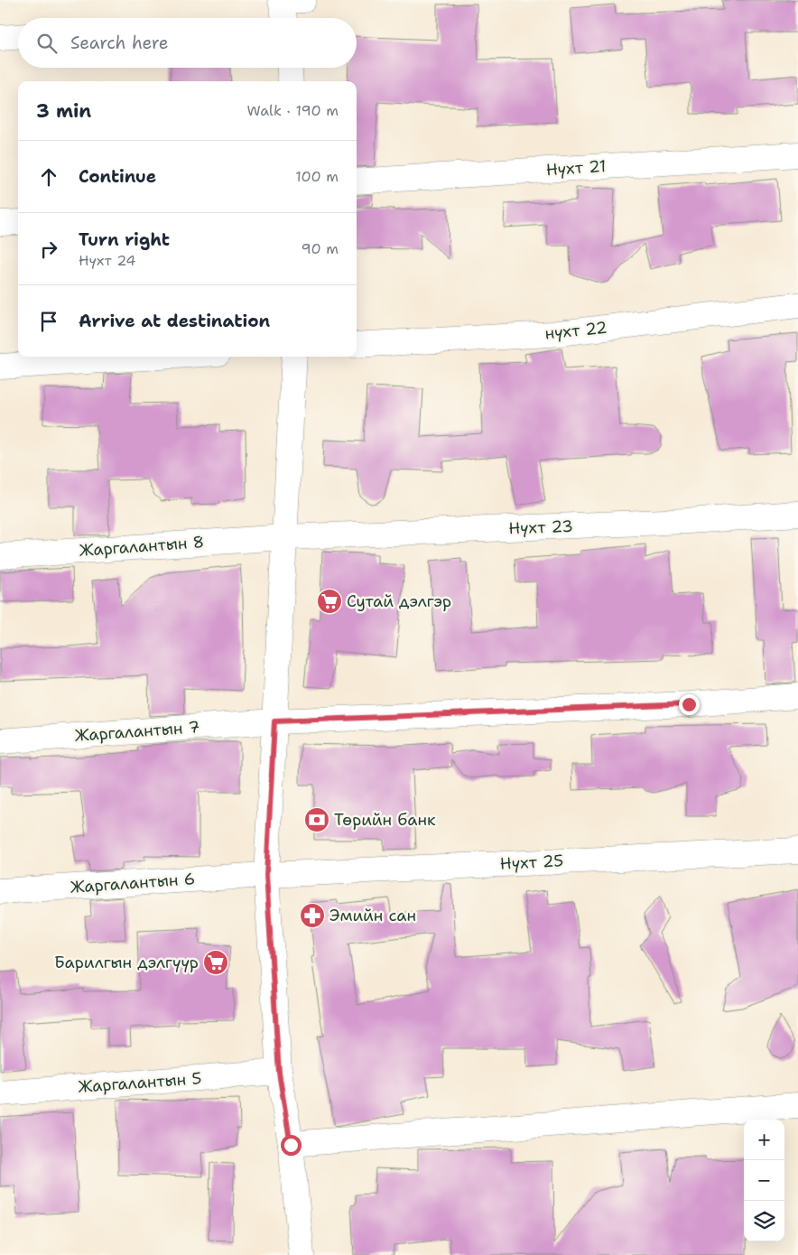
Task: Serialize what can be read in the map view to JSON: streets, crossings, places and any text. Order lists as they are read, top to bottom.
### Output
{
  "streets": {
    "street": [
      "Нүхт 21",
      "нүхт 22",
      "Нүхт 23",
      "Жаргалантын 8",
      "Жаргалантын 7",
      "Нүхт 25",
      "Жаргалантын 6",
      "Жаргалантын 5"
    ]
  },
  "crossings": [
    ["Нүхт 23", "Жаргалантын 8"],
    ["Нүхт 25", "Жаргалантын 6"]
  ],
  "places": {
    "supermarket": ["Сутай дэлгэр", "Барилгын дэлгүүр"],
    "bank": ["Төрийн банк"],
    "pharmacy": ["Эмийн сан"]
  },
  "page": {
    "search": "Search here",
    "heading": ["3 min", "Walk · 190 m"],
    "list": [
      ["Continue", "100 m"],
      ["Turn right", "Нүхт 24", "90 m"],
      "Arrive at destination"
    ],
    "map_buttons": ["+", "−"]
  }
}
